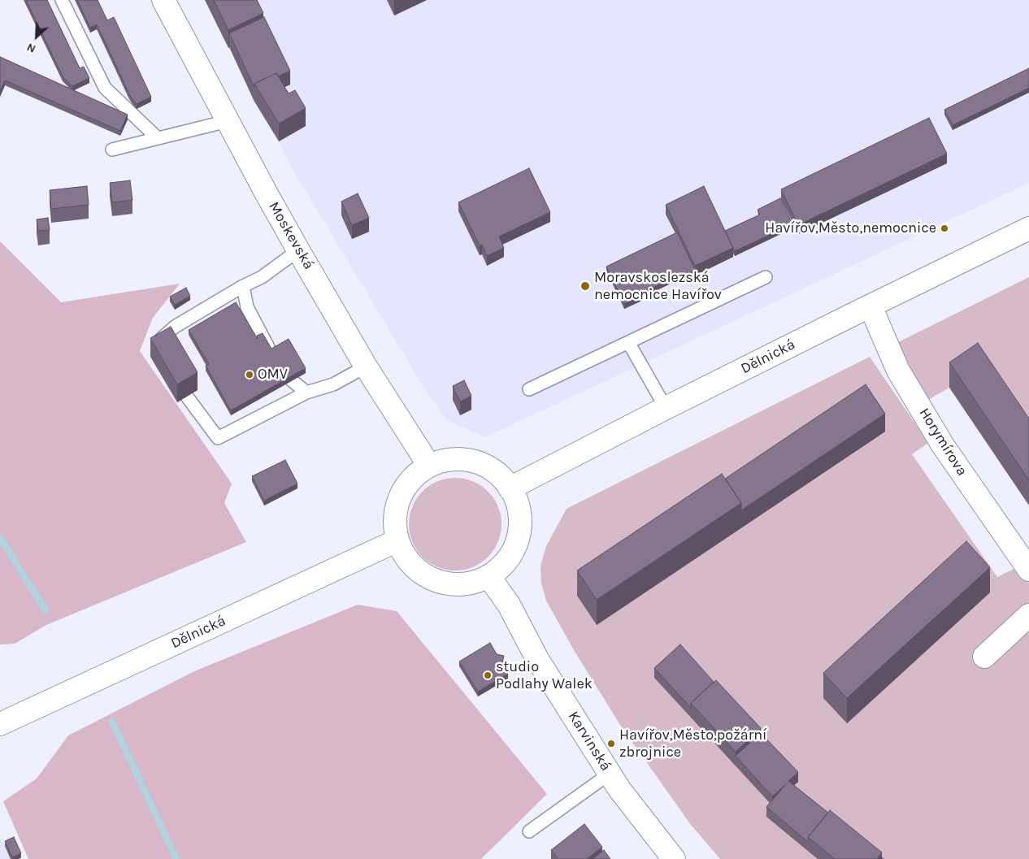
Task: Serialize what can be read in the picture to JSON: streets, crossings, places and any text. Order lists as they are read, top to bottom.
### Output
{
  "streets": {
    "street": [
      "Moskevská",
      "Dělnická",
      "Horymírova",
      "Karvinská"
    ]
  },
  "crossings": [
    ["Moskevská", "Dělnická"],
    ["Moskevská", "Karvinská"],
    ["Dělnická", "Horymírova"],
    ["Dělnická", "Karvinská"]
  ],
  "places": [
    "Havířov,Město,nemocnice",
    "Moravskoslezská nemocnice Havířov",
    "OMV",
    "studio Podlahy Walek",
    "Havířov,Město,požární zbrojnice"
  ],
  "north": "bottom left"
}
